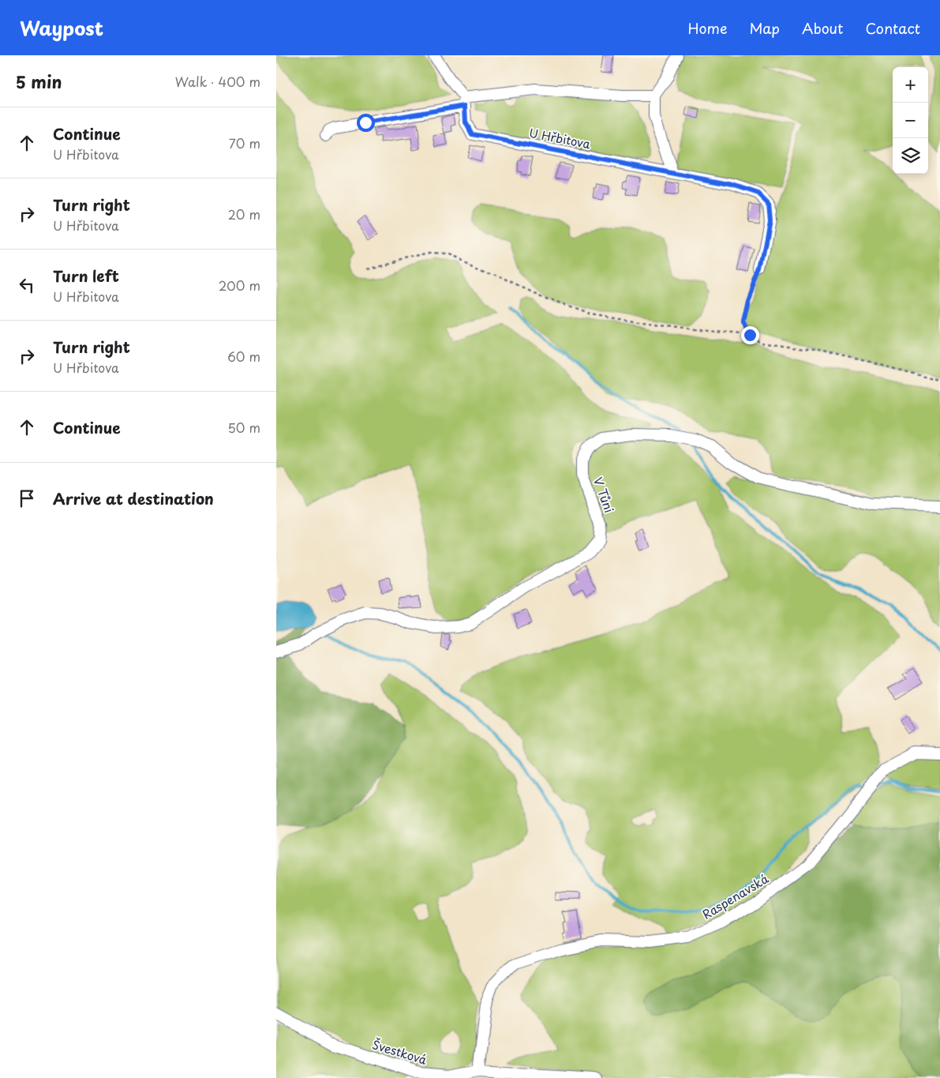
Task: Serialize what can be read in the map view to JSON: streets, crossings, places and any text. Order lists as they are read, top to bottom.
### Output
{
  "streets": {
    "street": [
      "U Hřbitova",
      "V Tůni",
      "Raspenavská",
      "Švestková"
    ]
  },
  "crossings": [
    ["Raspenavská", "Švestková"]
  ],
  "page": {
    "header": "Waypost",
    "nav": [
      "Home",
      "Map",
      "About",
      "Contact"
    ],
    "heading": ["5 min", "Walk · 400 m"],
    "map_buttons": ["+", "−"],
    "list": [
      ["Continue", "U Hřbitova", "70 m"],
      ["Turn right", "U Hřbitova", "20 m"],
      ["Turn left", "U Hřbitova", "200 m"],
      ["Turn right", "U Hřbitova", "60 m"],
      ["Continue", "50 m"],
      "Arrive at destination"
    ]
  }
}
